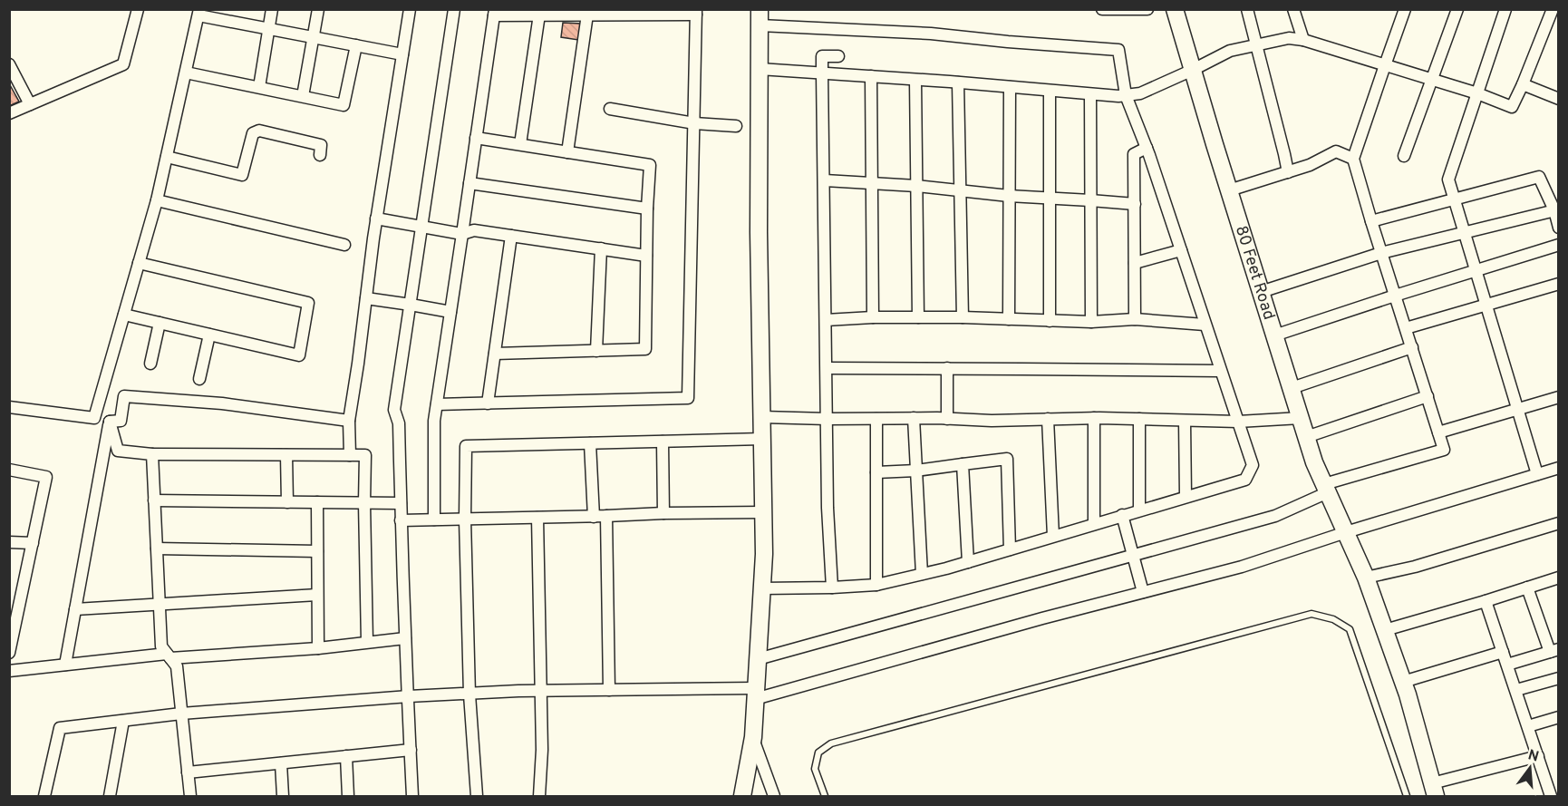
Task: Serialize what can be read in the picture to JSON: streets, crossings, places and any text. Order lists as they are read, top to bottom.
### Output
{
  "streets": {
    "main road": ["80 Feet Road"]
  },
  "north": "top"
}
